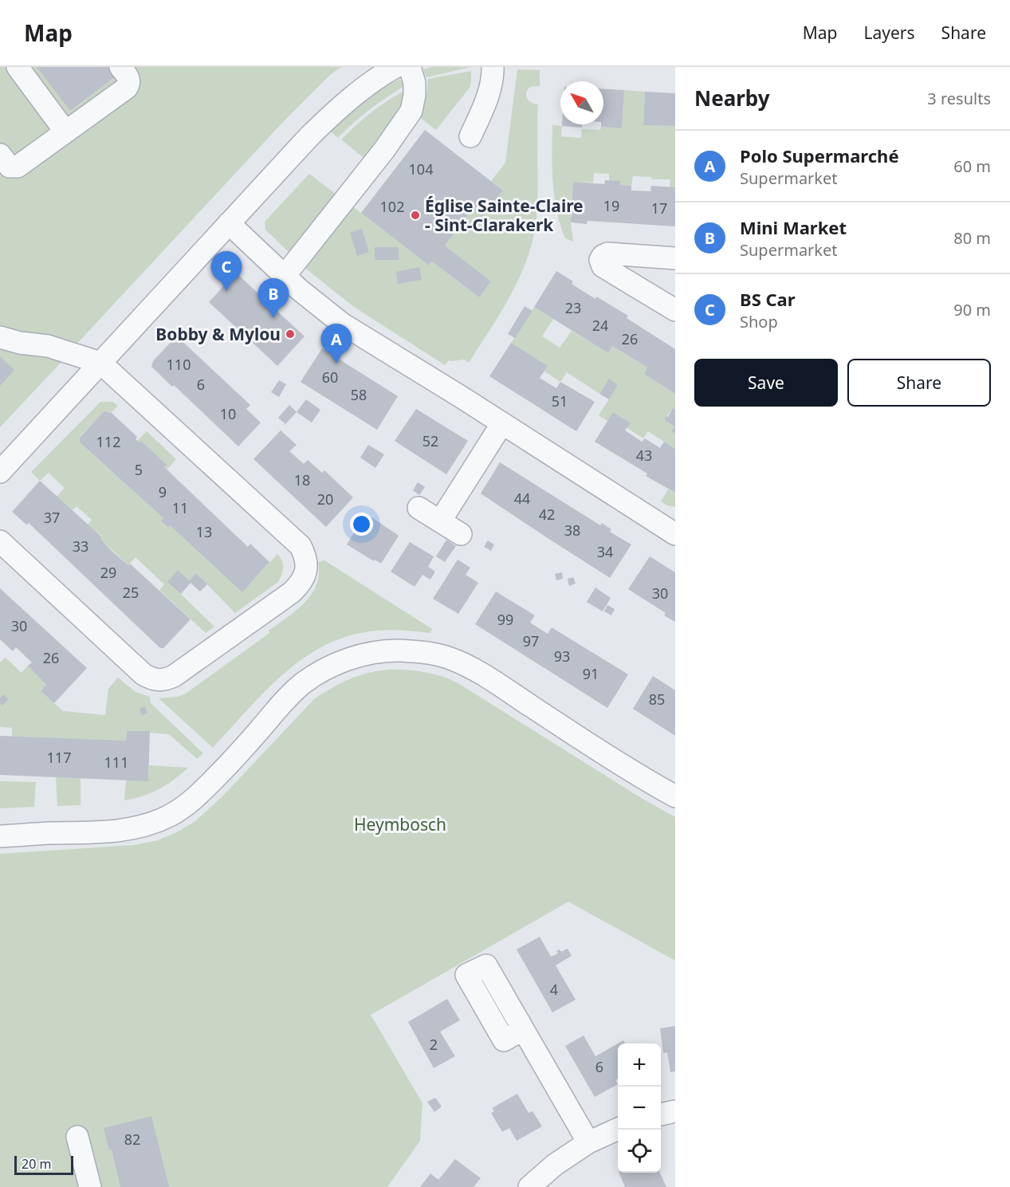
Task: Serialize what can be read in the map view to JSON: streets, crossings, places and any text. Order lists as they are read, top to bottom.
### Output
{
  "parks": ["Heymbosch"],
  "places": ["Église Sainte-Claire - Sint-Clarakerk", "Bobby & Mylou"],
  "house_numbers": [
    "104",
    "19",
    "102",
    "17",
    "23",
    "24",
    "26",
    "110",
    "60",
    "6",
    "58",
    "51",
    "10",
    "52",
    "112",
    "43",
    "5",
    "18",
    "9",
    "44",
    "20",
    "11",
    "42",
    "37",
    "38",
    "13",
    "33",
    "34",
    "29",
    "25",
    "30",
    "99",
    "30",
    "97",
    "93",
    "26",
    "91",
    "85",
    "117",
    "111",
    "4",
    "2",
    "6",
    "82"
  ],
  "scale_bar": "20 m",
  "north": "top left",
  "page": {
    "header": "Map",
    "nav": ["Map", "Layers", "Share"],
    "heading": ["Nearby", "3 results"],
    "list": [
      {
        "mark": "A",
        "name": "Polo Supermarché",
        "note": "Supermarket",
        "value": "60 m"
      },
      {
        "mark": "B",
        "name": "Mini Market",
        "note": "Supermarket",
        "value": "80 m"
      },
      {
        "mark": "C",
        "name": "BS Car",
        "note": "Shop",
        "value": "90 m"
      }
    ],
    "pins": ["C", "B", "A"],
    "buttons": ["Save", "Share"],
    "map_buttons": ["+", "−"],
    "scale": "20 m"
  }
}
